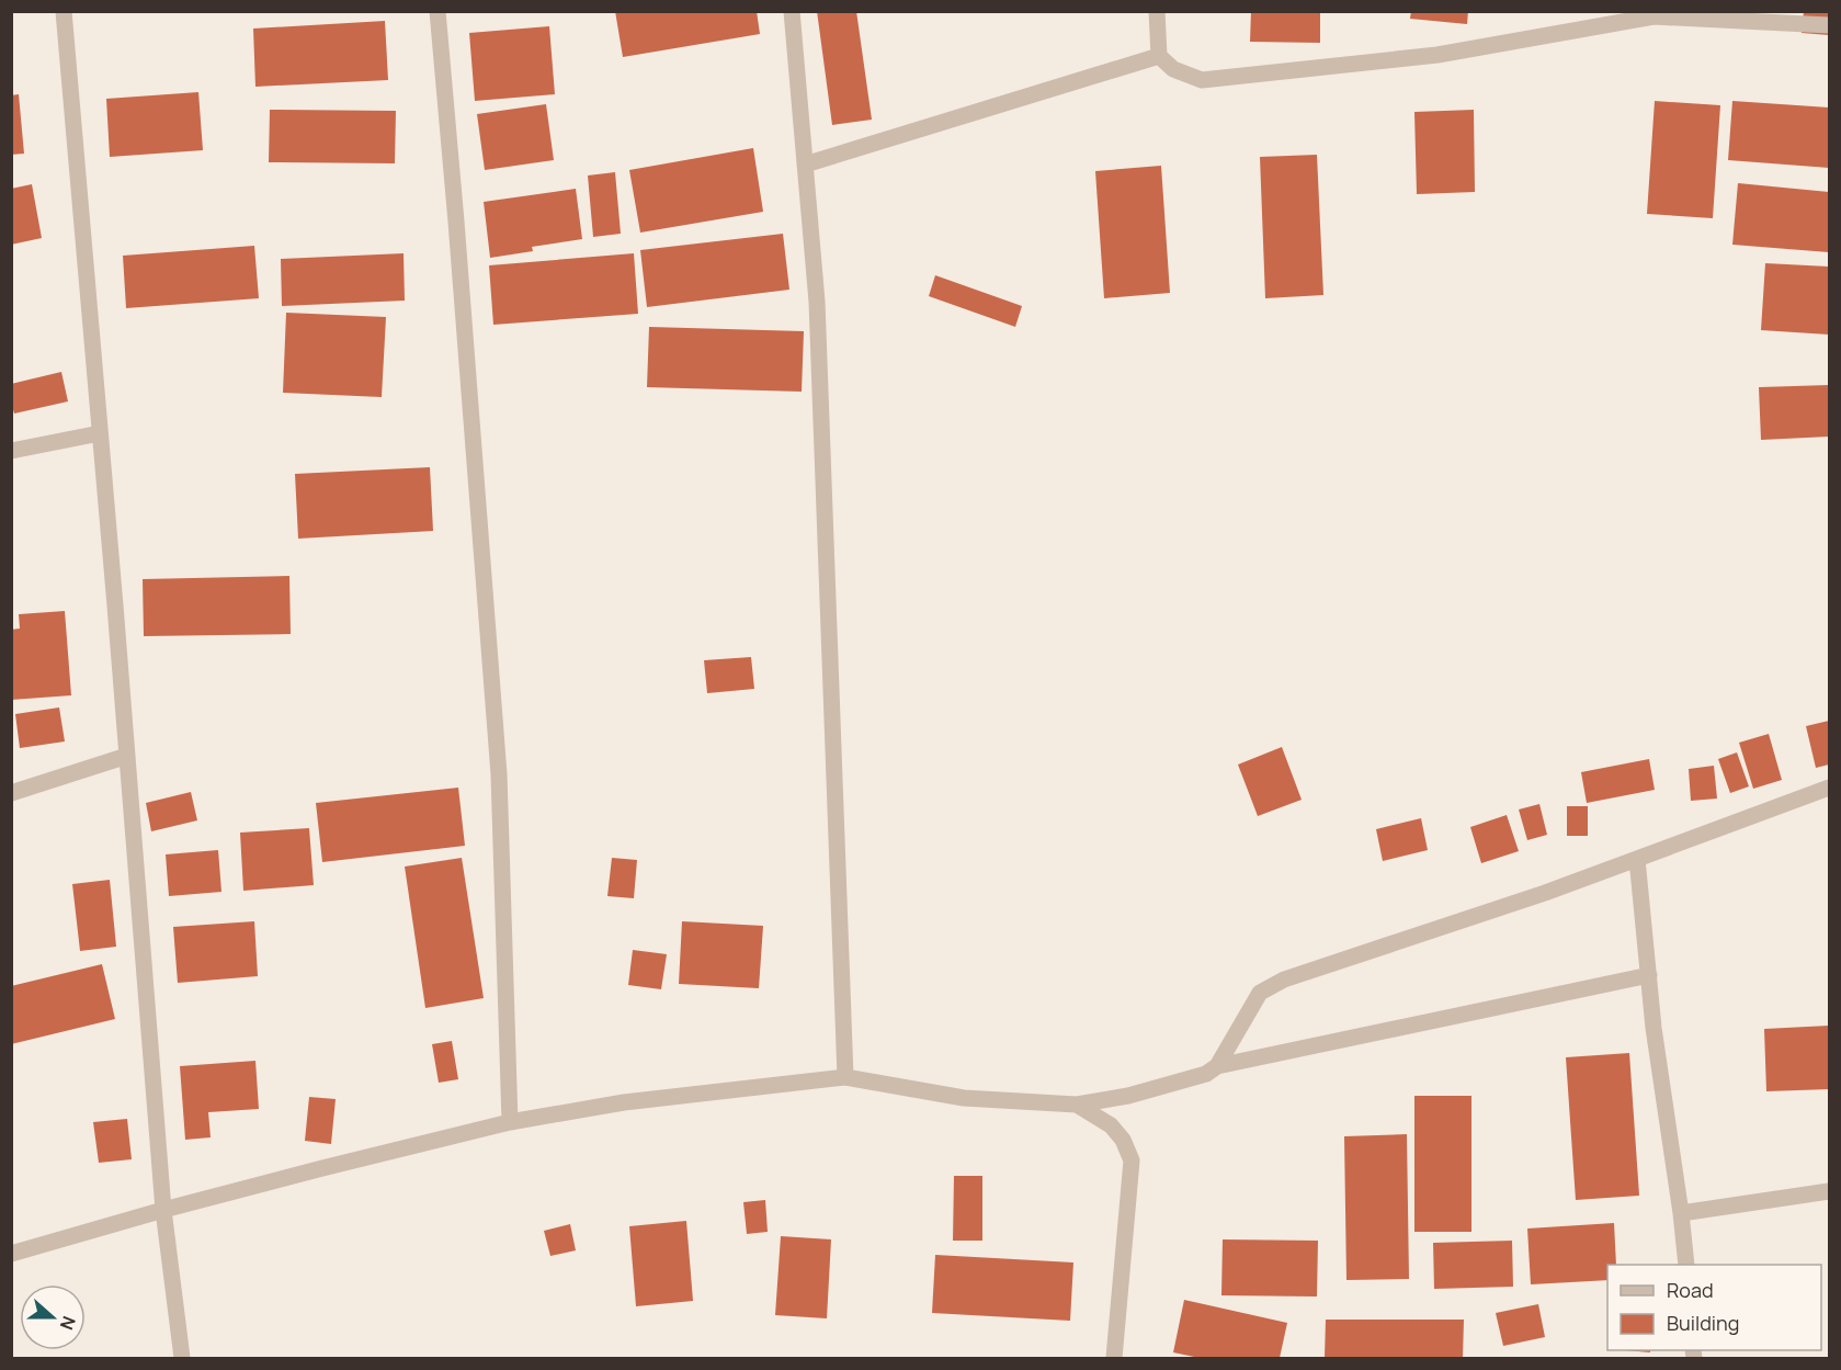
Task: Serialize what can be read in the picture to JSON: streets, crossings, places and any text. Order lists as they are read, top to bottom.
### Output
{
  "legend": ["Road", "Building"],
  "north": "right"
}
